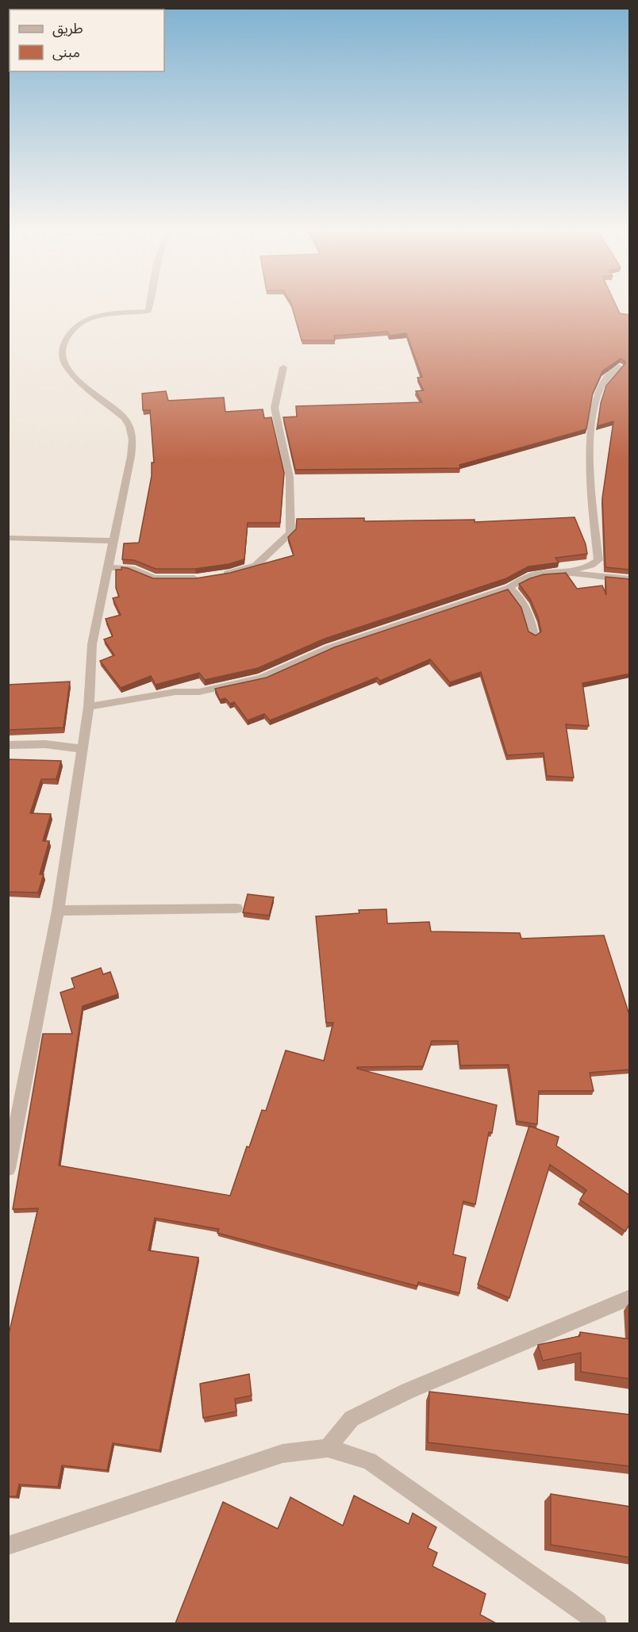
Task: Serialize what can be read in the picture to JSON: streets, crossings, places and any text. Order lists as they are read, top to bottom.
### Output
{
  "legend": ["طريق", "مبنى"]
}
